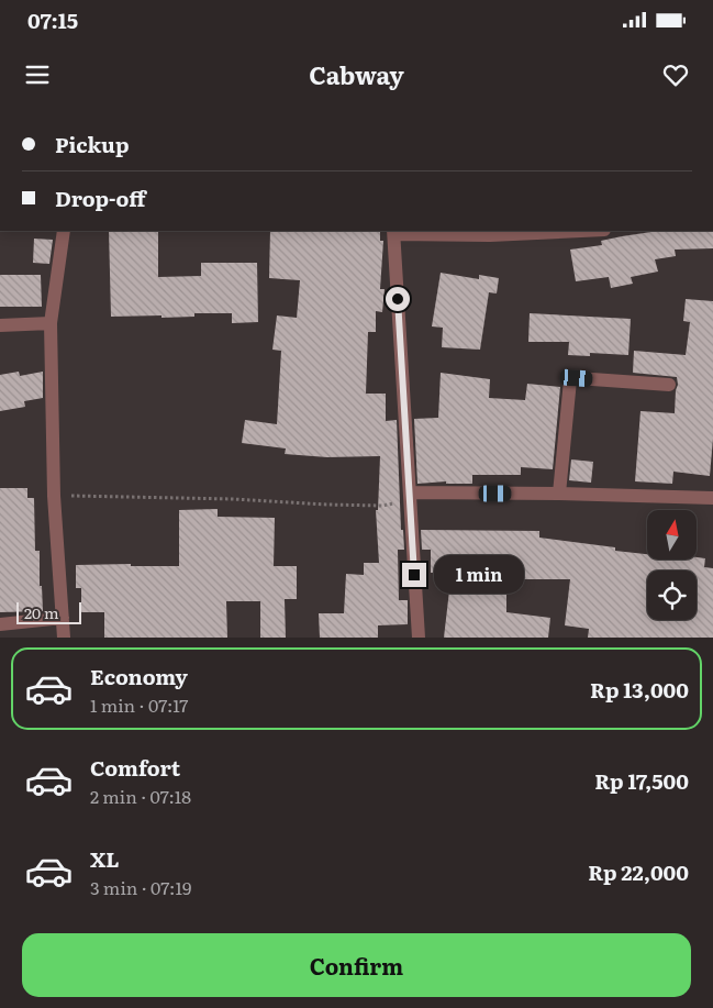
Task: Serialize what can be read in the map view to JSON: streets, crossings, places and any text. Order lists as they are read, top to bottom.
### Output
{
  "scale_bar": "20 m",
  "north": "top",
  "page": {
    "status": "07:15",
    "header": "Cabway",
    "banner": ["Pickup", "Drop-off"],
    "bubble": "1 min",
    "scale": "20 m",
    "list": [
      {
        "name": "Economy",
        "note": "1 min · 07:17",
        "value": "Rp 13,000"
      },
      {
        "name": "Comfort",
        "note": "2 min · 07:18",
        "value": "Rp 17,500"
      },
      {
        "name": "XL",
        "note": "3 min · 07:19",
        "value": "Rp 22,000"
      }
    ],
    "buttons": "Confirm"
  }
}
